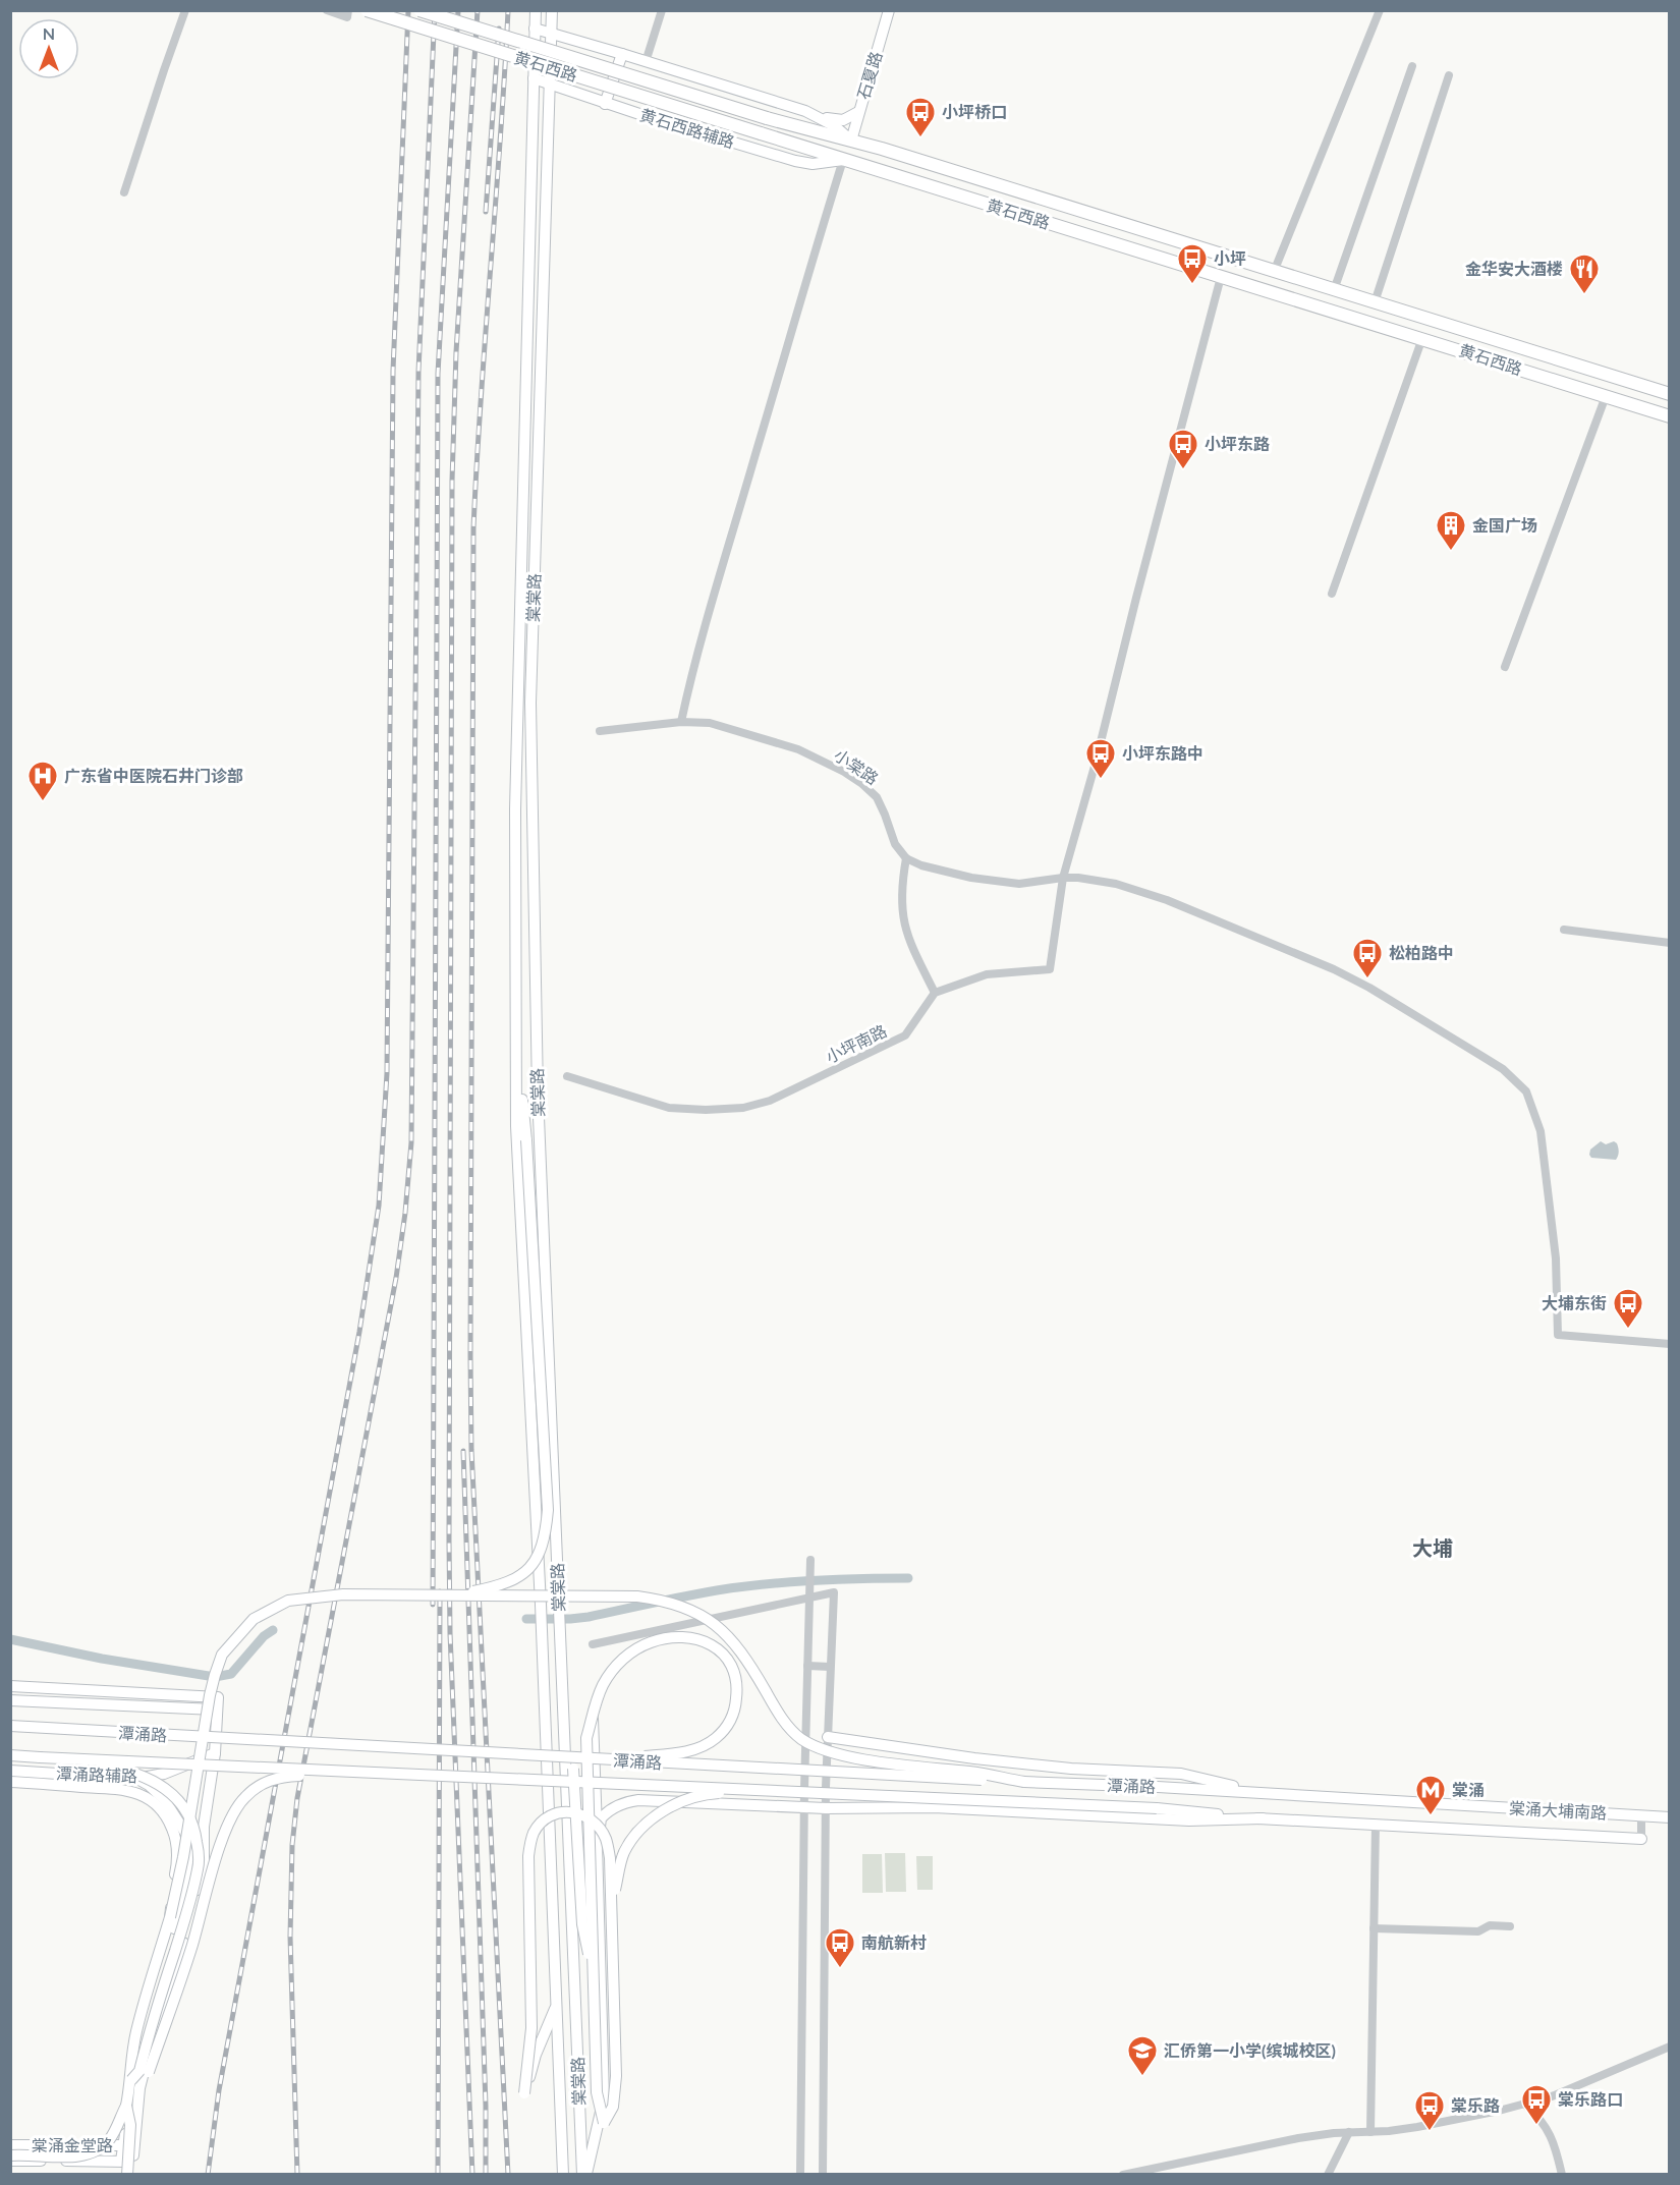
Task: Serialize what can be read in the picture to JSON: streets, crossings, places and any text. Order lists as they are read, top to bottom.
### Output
{
  "streets": {
    "main road": [
      "黄石西路",
      "石夏路",
      "黄石西路辅路",
      "棠棠路",
      "潭涌路",
      "潭涌路辅路",
      "棠涌大埔南路",
      "棠涌金堂路"
    ],
    "street": ["小棠路", "小坪南路"]
  },
  "crossings": [
    ["黄石西路", "石夏路"],
    ["黄石西路", "黄石西路辅路"],
    ["黄石西路辅路", "棠棠路"],
    ["潭涌路", "棠涌大埔南路"]
  ],
  "districts": ["大埔"],
  "places": {
    "bus stop": [
      "小坪桥口",
      "小坪",
      "小坪东路",
      "小坪东路中",
      "松柏路中",
      "大埔东街",
      "南航新村",
      "棠乐路口",
      "棠乐路"
    ],
    "restaurant": ["金华安大酒楼"],
    "building": ["金国广场"],
    "hospital": ["广东省中医院石井门诊部"],
    "metro station": ["棠涌"],
    "school or university": ["汇侨第一小学(缤城校区)"]
  },
  "north": "top"
}
